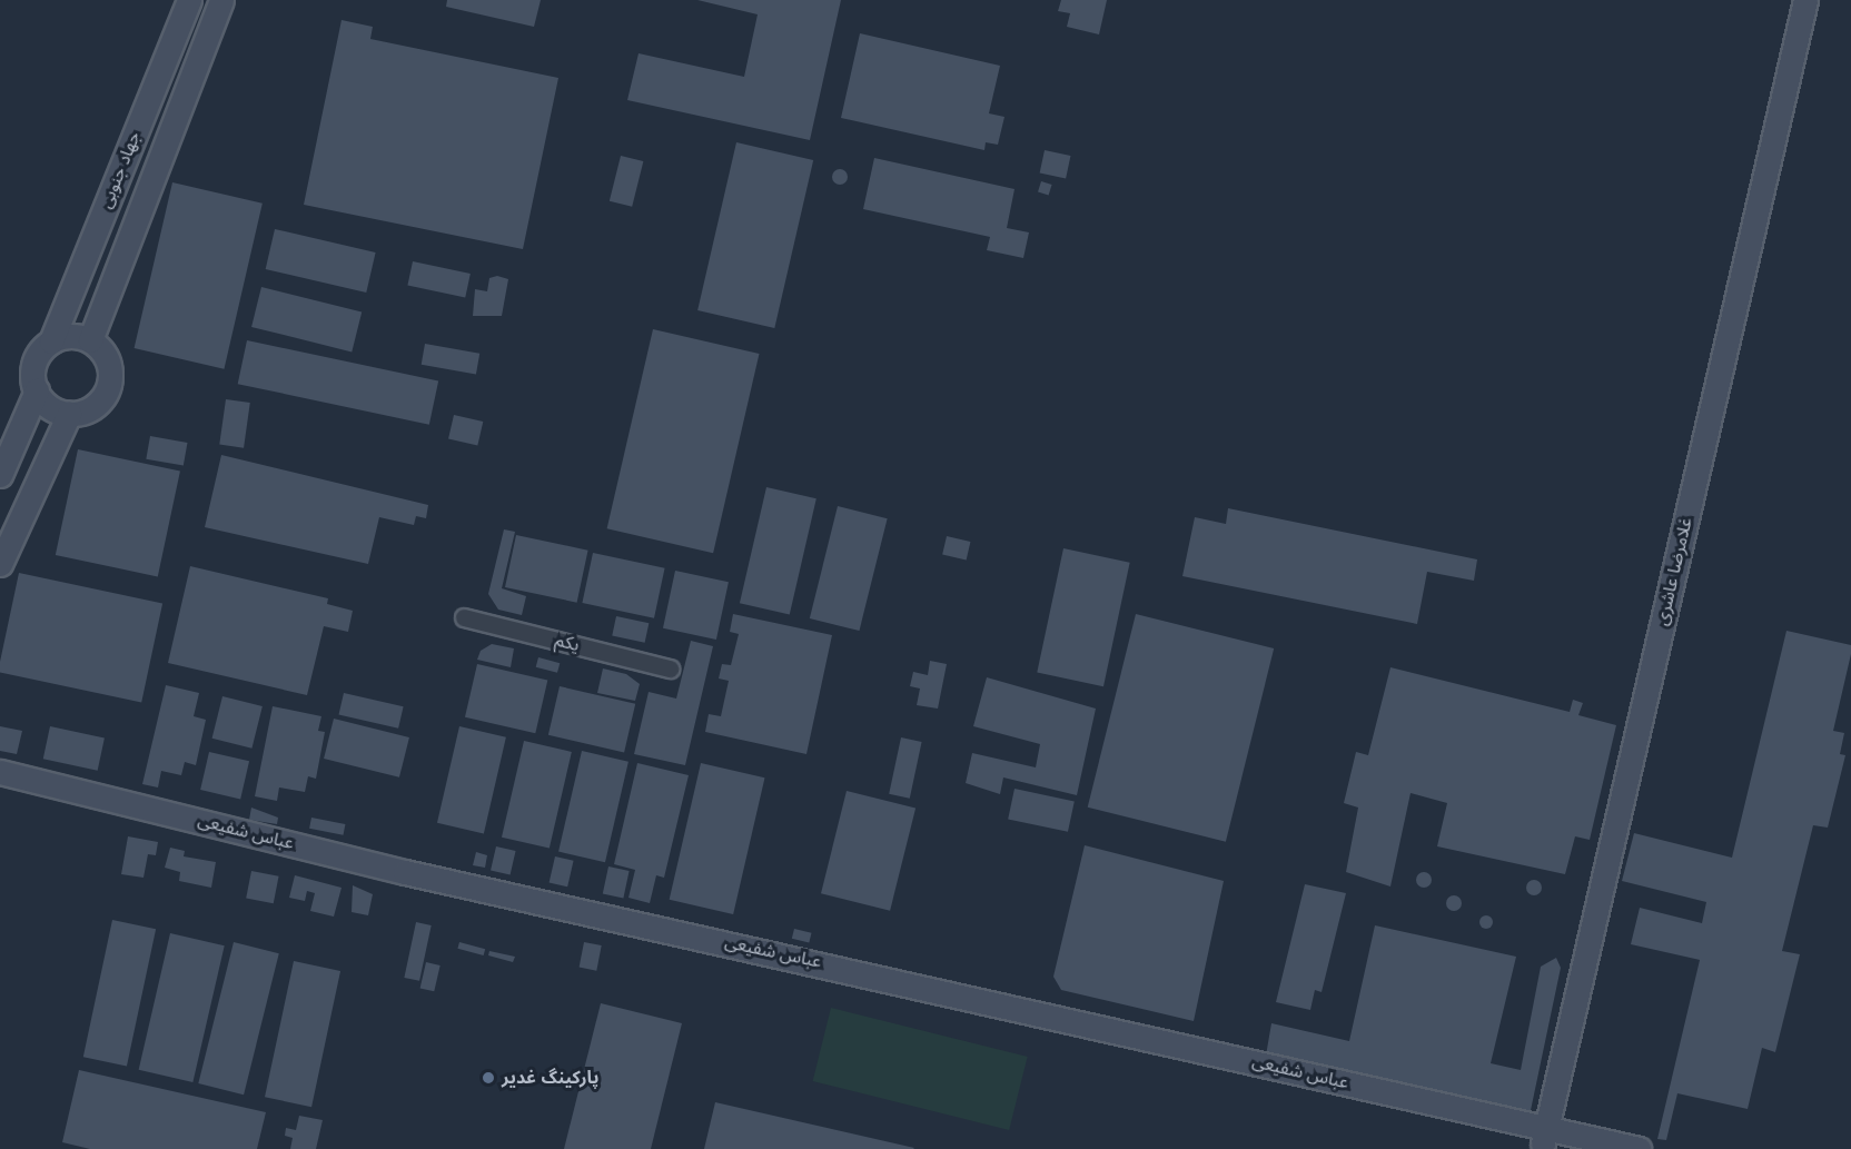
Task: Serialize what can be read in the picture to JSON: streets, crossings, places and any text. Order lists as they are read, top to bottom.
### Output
{
  "streets": {
    "main road": ["جهاد جنوبی", "غلامرضا عاشری", "عباس شفیعی"],
    "street": ["یکم"]
  },
  "crossings": [
    ["غلامرضا عاشری", "عباس شفیعی"]
  ],
  "places": ["پارکینگ غدیر"]
}
